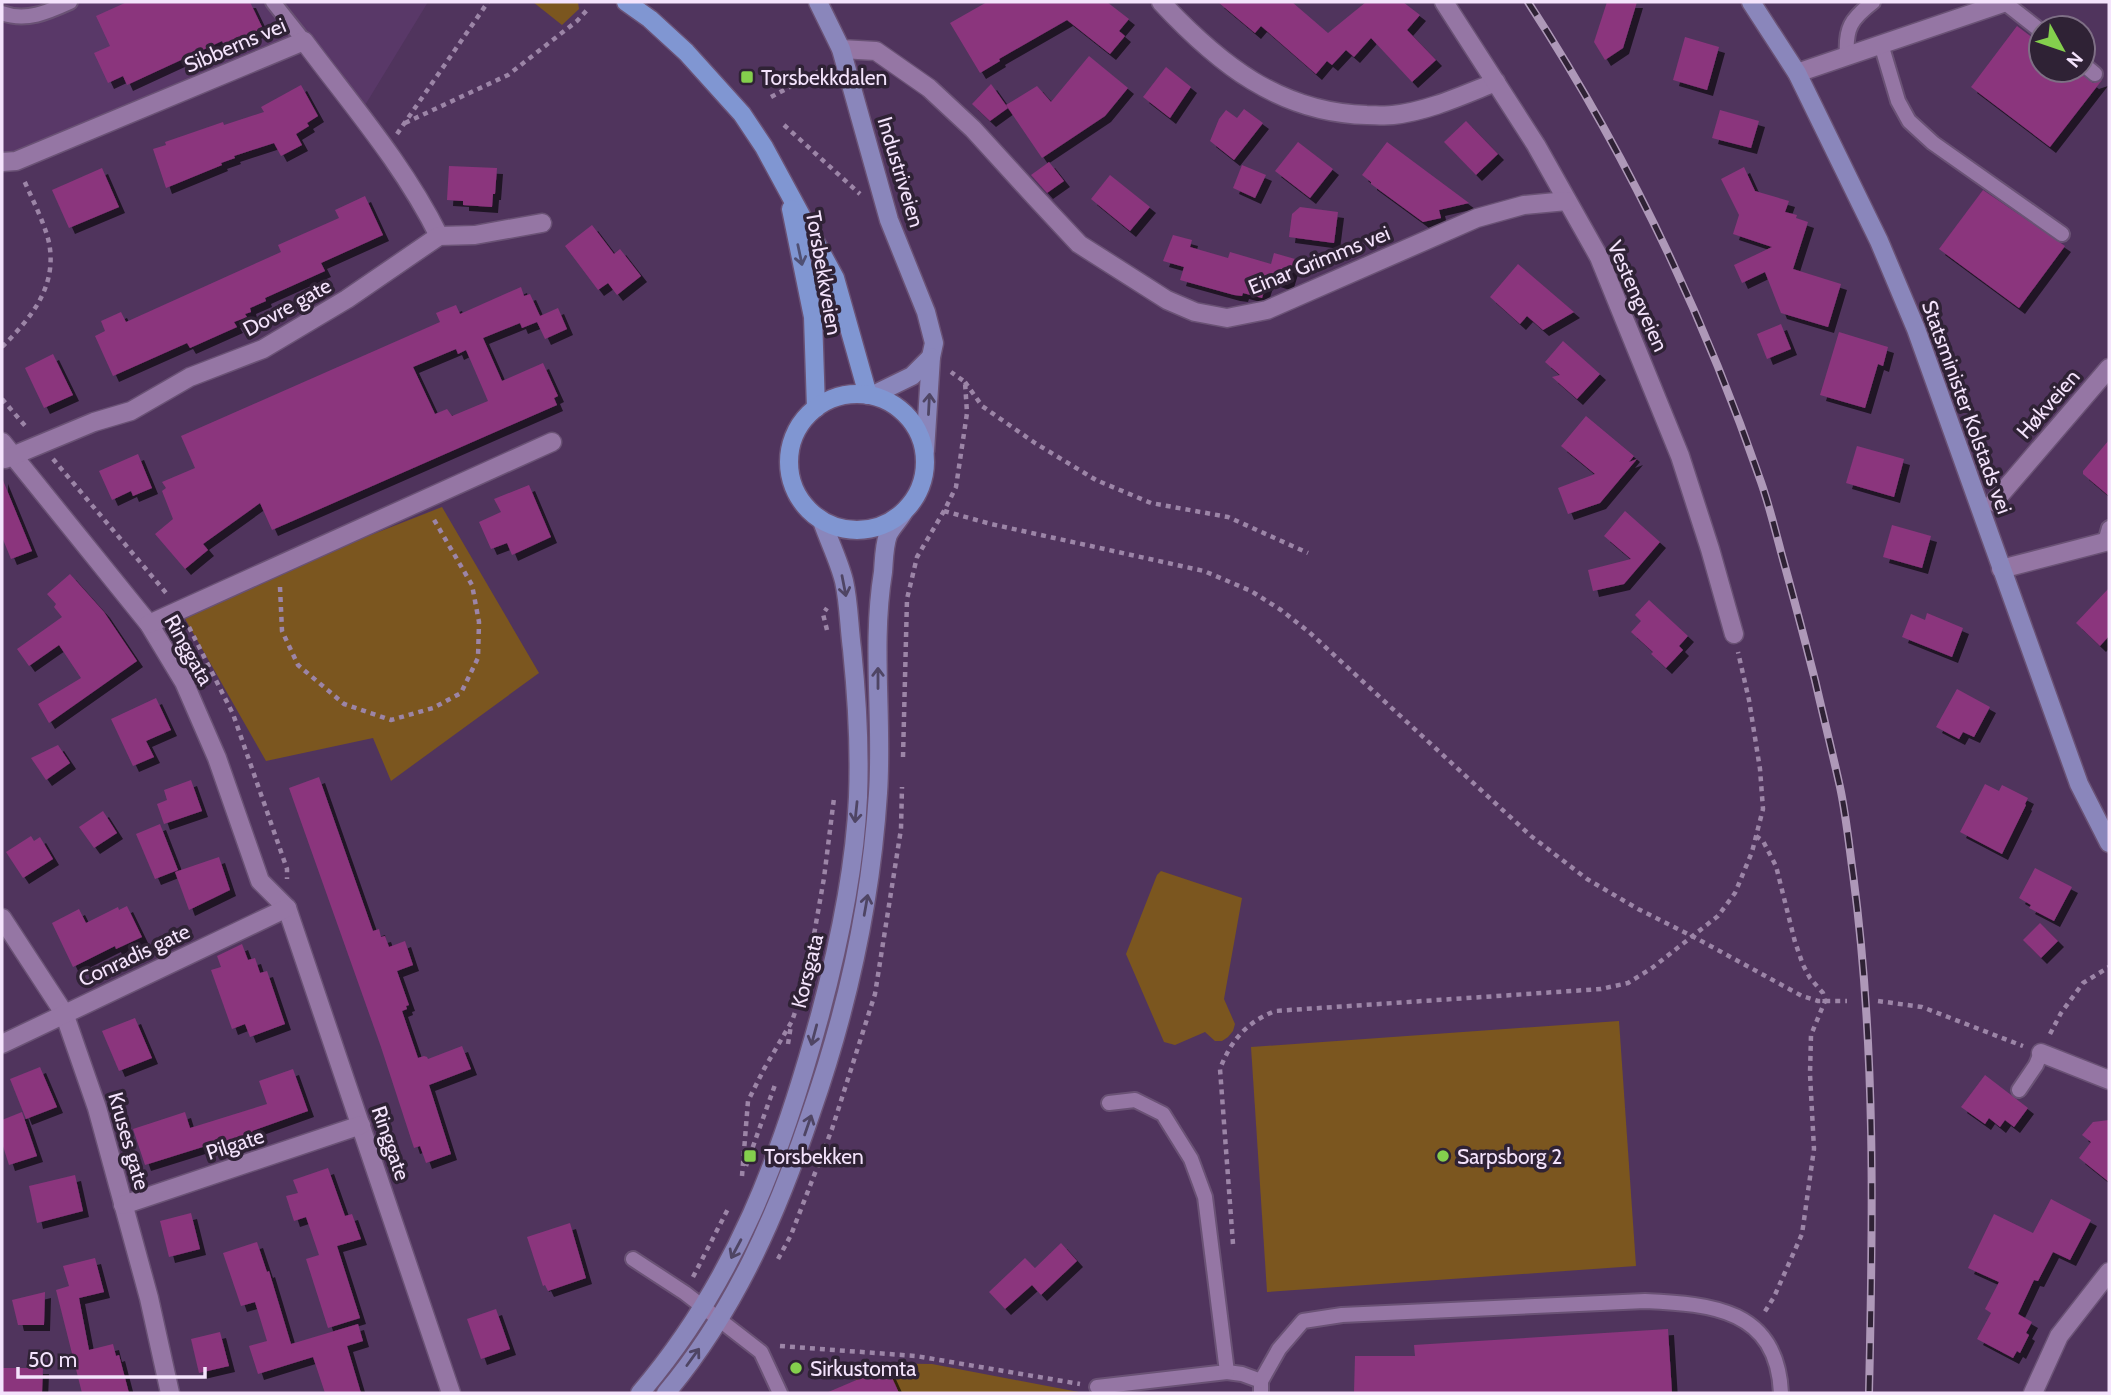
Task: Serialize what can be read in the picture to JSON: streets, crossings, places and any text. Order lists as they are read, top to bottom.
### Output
{
  "streets": {
    "main road": ["Torsbekkveien"],
    "street": [
      "Sibberns vei",
      "Industriveien",
      "Einar Grimms vei",
      "Vestengveien",
      "Dovre gate",
      "Høkveien",
      "Statsminister Kolstads vei",
      "Ringgata",
      "Conradis gate",
      "Korsgata",
      "Kruses gate",
      "Ringgate",
      "Pilgate"
    ]
  },
  "crossings": [
    ["Sibberns vei", "Dovre gate"],
    ["Industriveien", "Einar Grimms vei"],
    ["Industriveien", "Torsbekkveien"],
    ["Industriveien", "Korsgata"],
    ["Einar Grimms vei", "Vestengveien"],
    ["Torsbekkveien", "Korsgata"],
    ["Dovre gate", "Ringgata"],
    ["Ringgata", "Conradis gate"],
    ["Ringgata", "Ringgate"],
    ["Conradis gate", "Kruses gate"],
    ["Conradis gate", "Ringgate"],
    ["Kruses gate", "Pilgate"],
    ["Ringgate", "Pilgate"]
  ],
  "places": {
    "transit": ["Torsbekkdalen", "Torsbekken"],
    "other": ["Sarpsborg 2", "Sirkustomta"]
  },
  "scale_bar": "50 m",
  "north": "bottom right"
}
